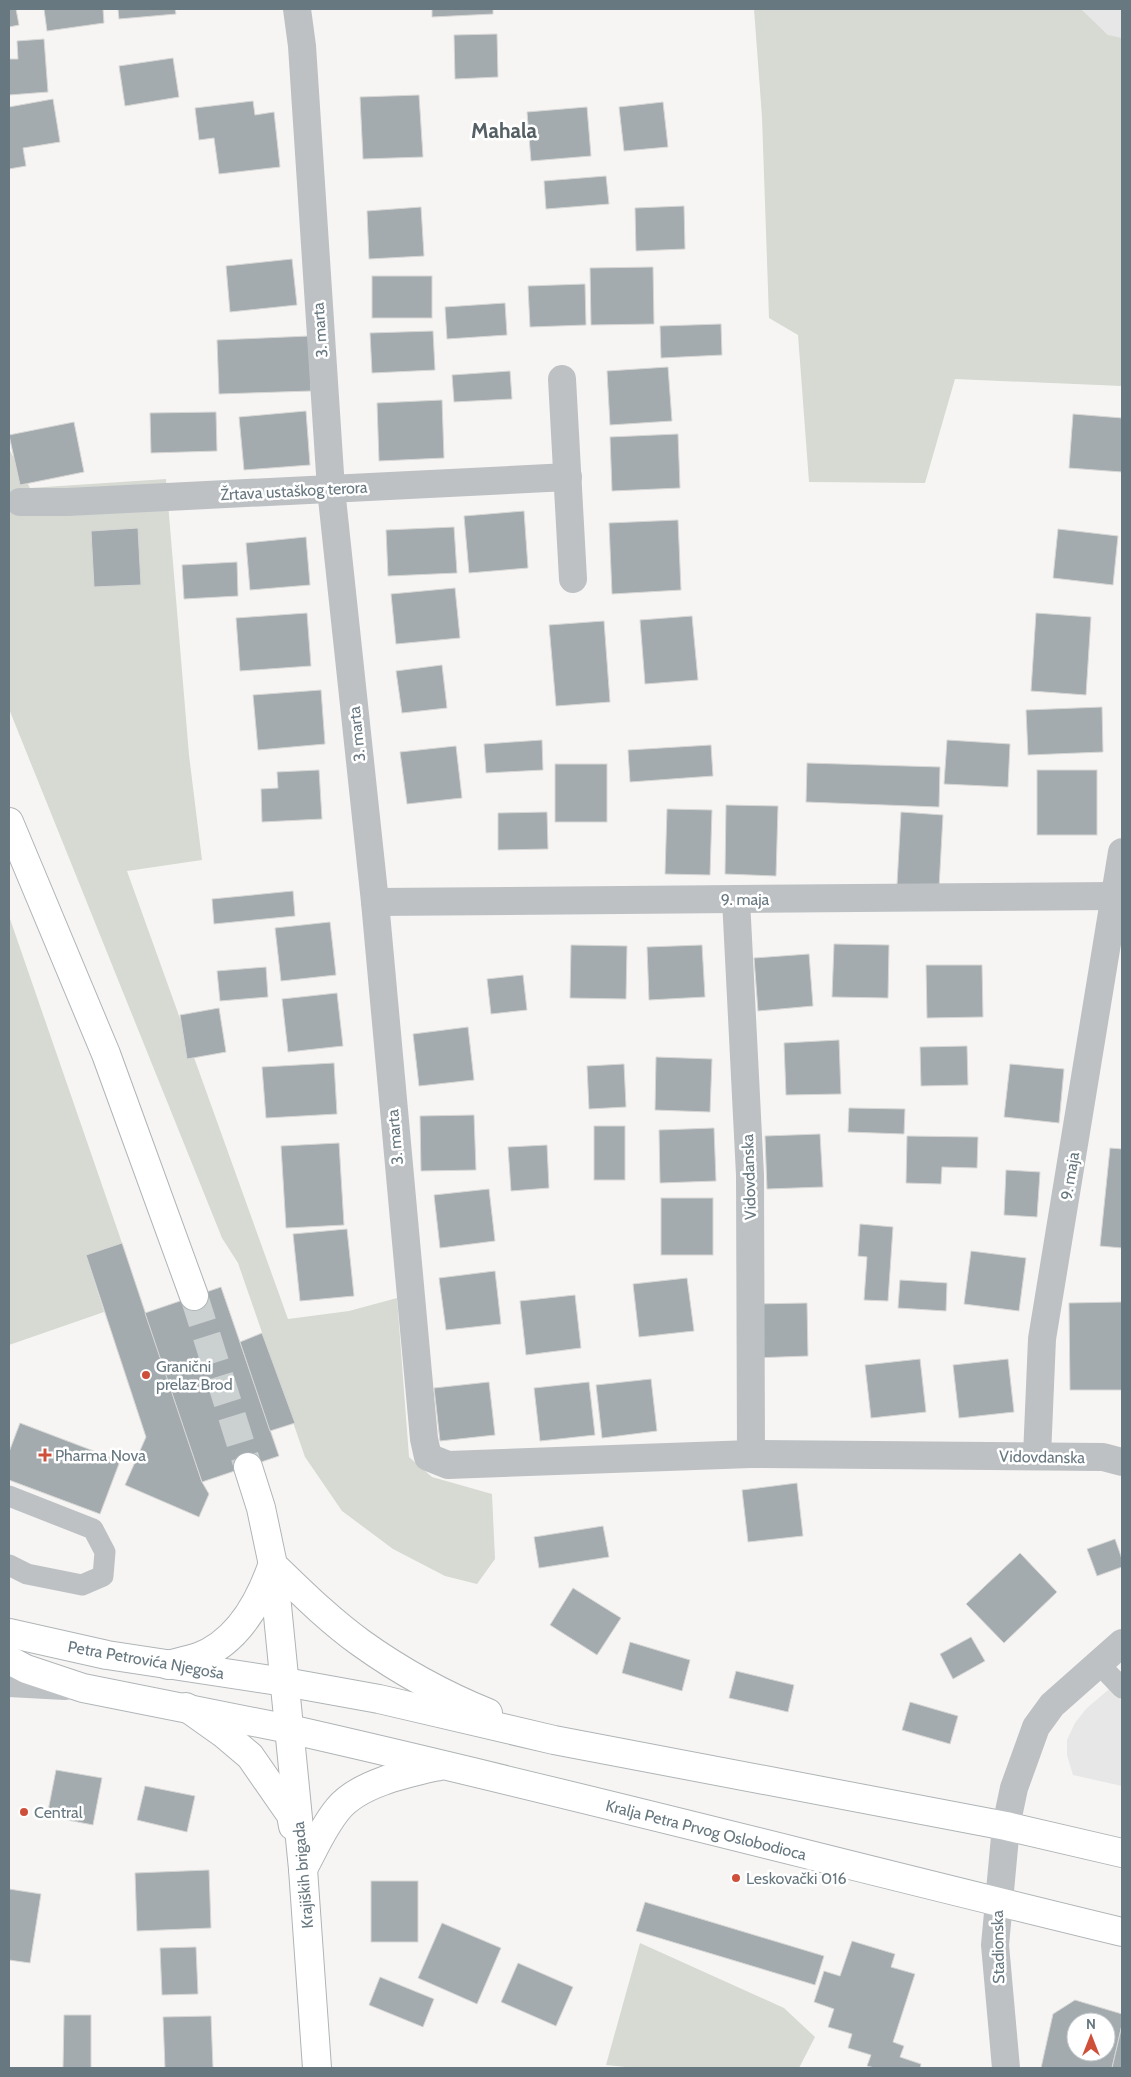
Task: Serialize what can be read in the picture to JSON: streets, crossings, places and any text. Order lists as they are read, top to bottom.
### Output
{
  "streets": {
    "main road": ["Petra Petrovića Njegoša", "Kralja Petra Prvog Oslobodioca", "Krajiških brigada"],
    "street": [
      "3. marta",
      "Žrtava ustaškog terora",
      "9. maja",
      "Vidovdanska",
      "Stadionska"
    ]
  },
  "crossings": [
    ["3. marta", "Žrtava ustaškog terora"],
    ["3. marta", "9. maja"],
    ["3. marta", "Vidovdanska"],
    ["9. maja", "Vidovdanska"],
    ["Petra Petrovića Njegoša", "Krajiških brigada"],
    ["Kralja Petra Prvog Oslobodioca", "Krajiških brigada"],
    ["Kralja Petra Prvog Oslobodioca", "Stadionska"]
  ],
  "districts": ["Mahala"],
  "places": {
    "other": ["Granični prelaz Brod", "Central", "Leskovački 016"],
    "health": ["Pharma Nova"]
  },
  "north": "top"
}
